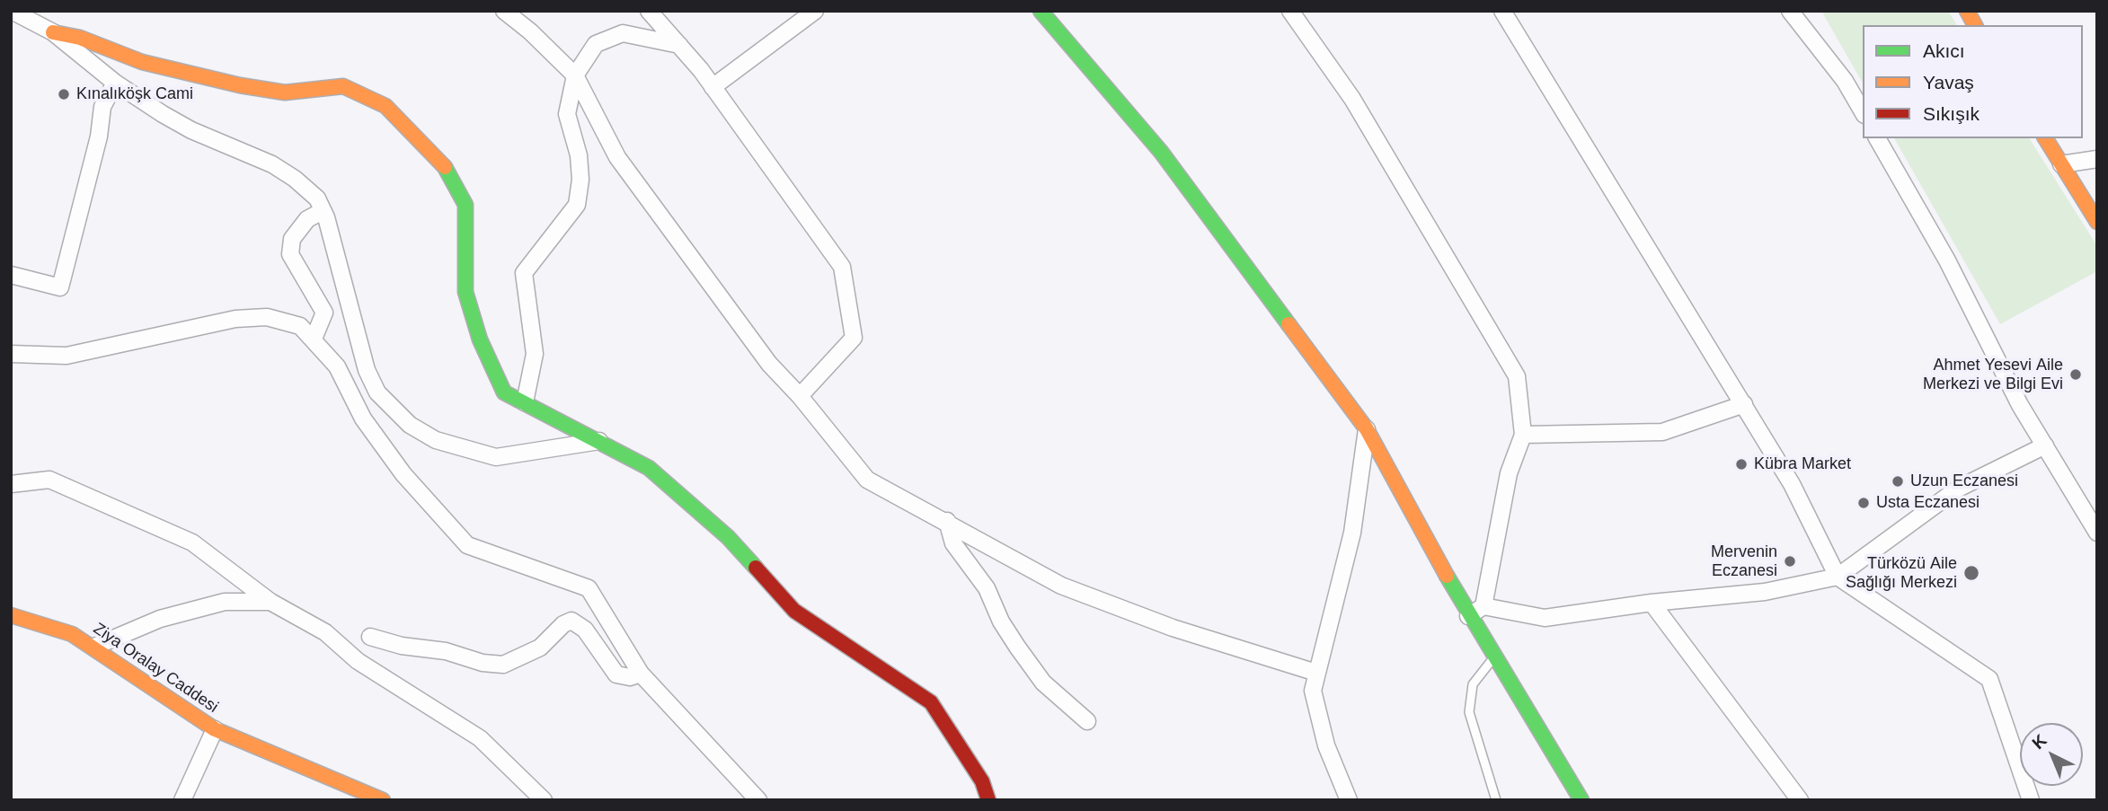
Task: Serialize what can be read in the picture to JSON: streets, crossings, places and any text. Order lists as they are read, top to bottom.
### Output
{
  "streets": {
    "street": ["Ziya Oralay Caddesi"]
  },
  "places": [
    "Kınalıköşk Cami",
    "Ahmet Yesevi Aile Merkezi ve Bilgi Evi",
    "Kübra Market",
    "Uzun Eczanesi",
    "Usta Eczanesi",
    "Mervenin Eczanesi",
    "Türközü Aile Sağlığı Merkezi"
  ],
  "legend": ["Akıcı", "Yavaş", "Sıkışık"],
  "north": "top left"
}
